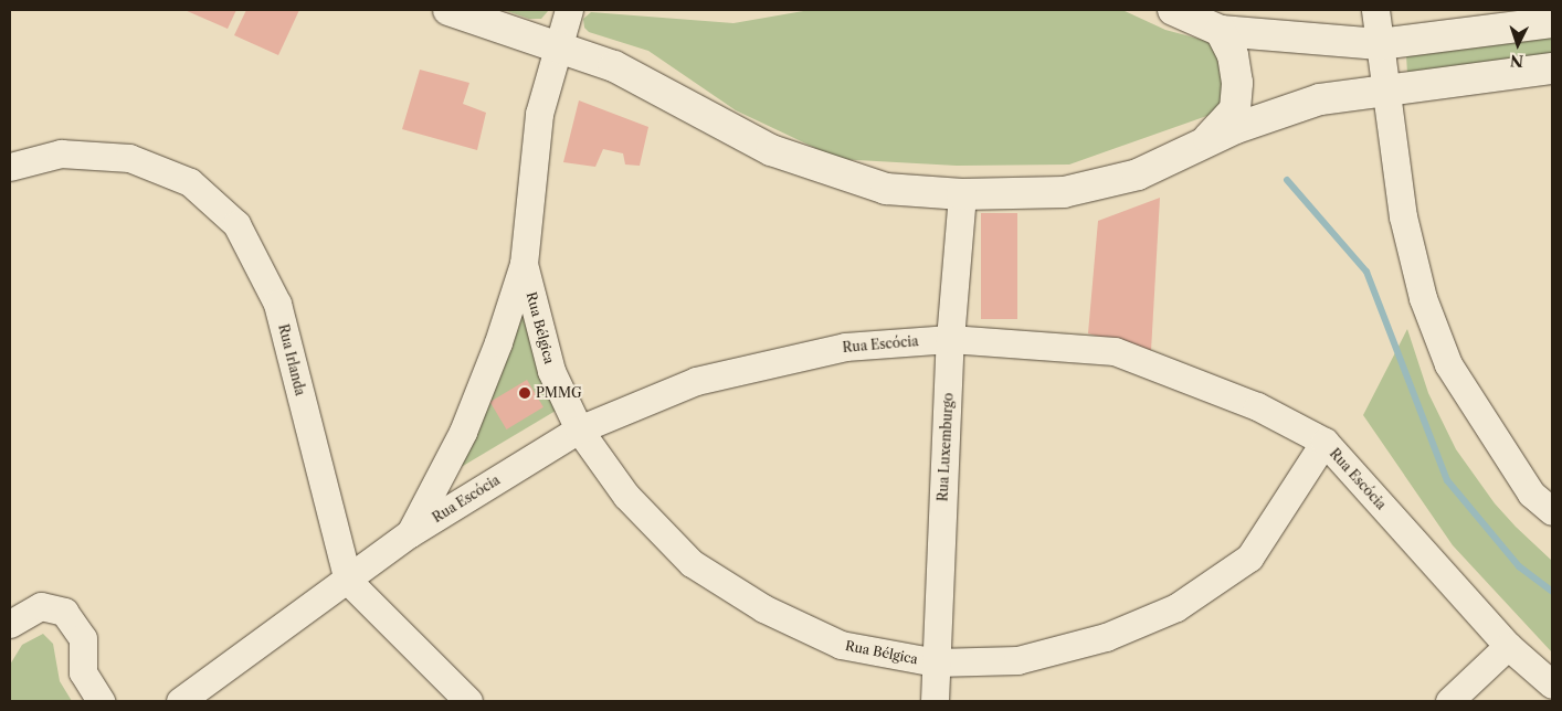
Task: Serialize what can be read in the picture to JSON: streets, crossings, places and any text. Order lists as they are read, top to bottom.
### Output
{
  "streets": {
    "street": [
      "Rua Bélgica",
      "Rua Escócia",
      "Rua Irlanda",
      "Rua Luxemburgo"
    ]
  },
  "crossings": [
    ["Rua Bélgica", "Rua Escócia"],
    ["Rua Bélgica", "Rua Luxemburgo"],
    ["Rua Escócia", "Rua Irlanda"],
    ["Rua Escócia", "Rua Luxemburgo"]
  ],
  "places": ["PMMG"],
  "north": "bottom"
}
